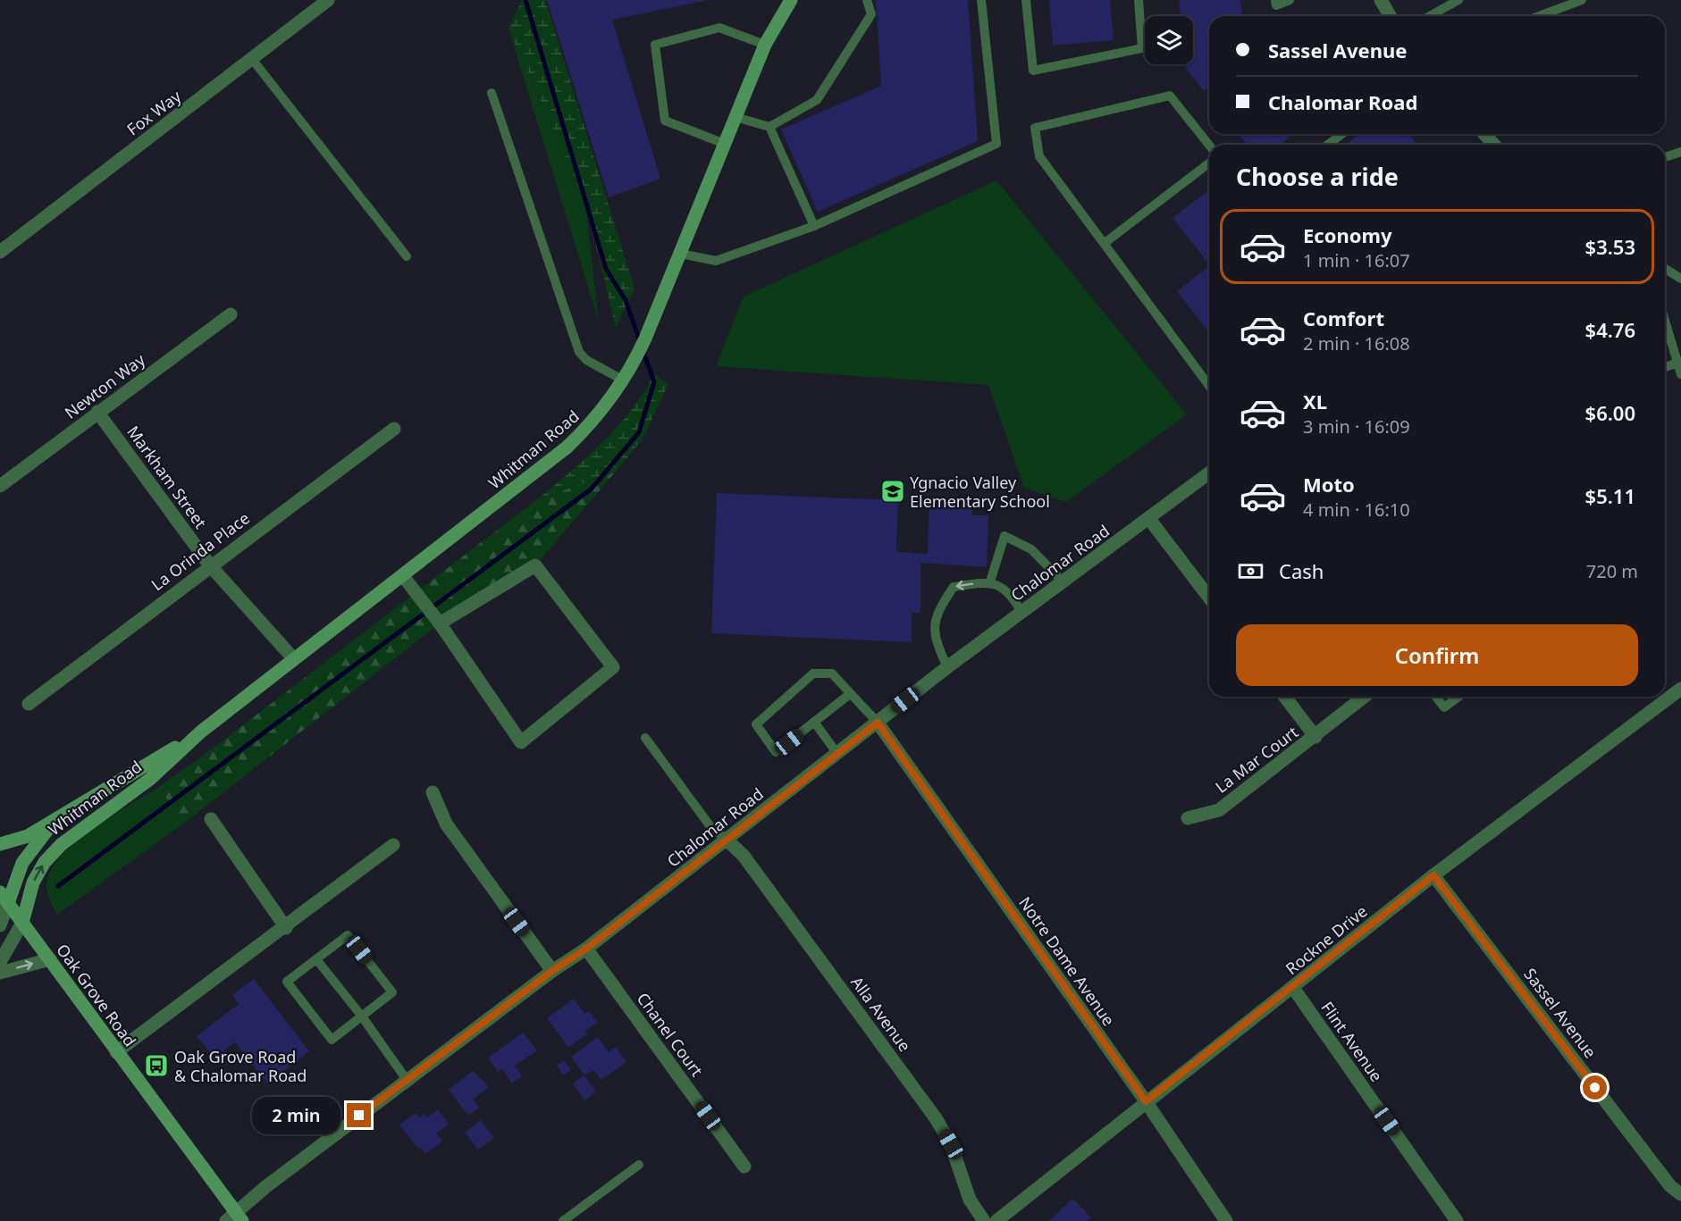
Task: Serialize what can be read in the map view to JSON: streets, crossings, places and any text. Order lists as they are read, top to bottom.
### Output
{
  "streets": {
    "street": [
      "Fox Way",
      "Newton Way",
      "Whitman Road",
      "Markham Street",
      "La Orinda Place",
      "Chalomar Road",
      "La Mar Court",
      "Rockne Drive",
      "Notre Dame Avenue",
      "Oak Grove Road",
      "Sassel Avenue",
      "Alla Avenue",
      "Chanel Court",
      "Flint Avenue"
    ]
  },
  "crossings": [
    ["Newton Way", "Markham Street"],
    ["Whitman Road", "Markham Street"],
    ["Whitman Road", "Oak Grove Road"],
    ["Markham Street", "La Orinda Place"],
    ["Chalomar Road", "Notre Dame Avenue"],
    ["Chalomar Road", "Oak Grove Road"],
    ["Chalomar Road", "Alla Avenue"],
    ["Chalomar Road", "Chanel Court"],
    ["Rockne Drive", "Notre Dame Avenue"],
    ["Rockne Drive", "Sassel Avenue"],
    ["Rockne Drive", "Flint Avenue"]
  ],
  "places": {
    "school or university": ["Ygnacio Valley Elementary School"],
    "bus stop": ["Oak Grove Road & Chalomar Road"]
  },
  "page": {
    "banner": ["Sassel Avenue", "Chalomar Road"],
    "heading": "Choose a ride",
    "list": [
      {
        "name": "Economy",
        "note": "1 min · 16:07",
        "value": "$3.53"
      },
      {
        "name": "Comfort",
        "note": "2 min · 16:08",
        "value": "$4.76"
      },
      {
        "name": "XL",
        "note": "3 min · 16:09",
        "value": "$6.00"
      },
      {
        "name": "Moto",
        "note": "4 min · 16:10",
        "value": "$5.11"
      }
    ],
    "pay": ["Cash", "720 m"],
    "buttons": "Confirm",
    "bubble": "2 min"
  }
}
